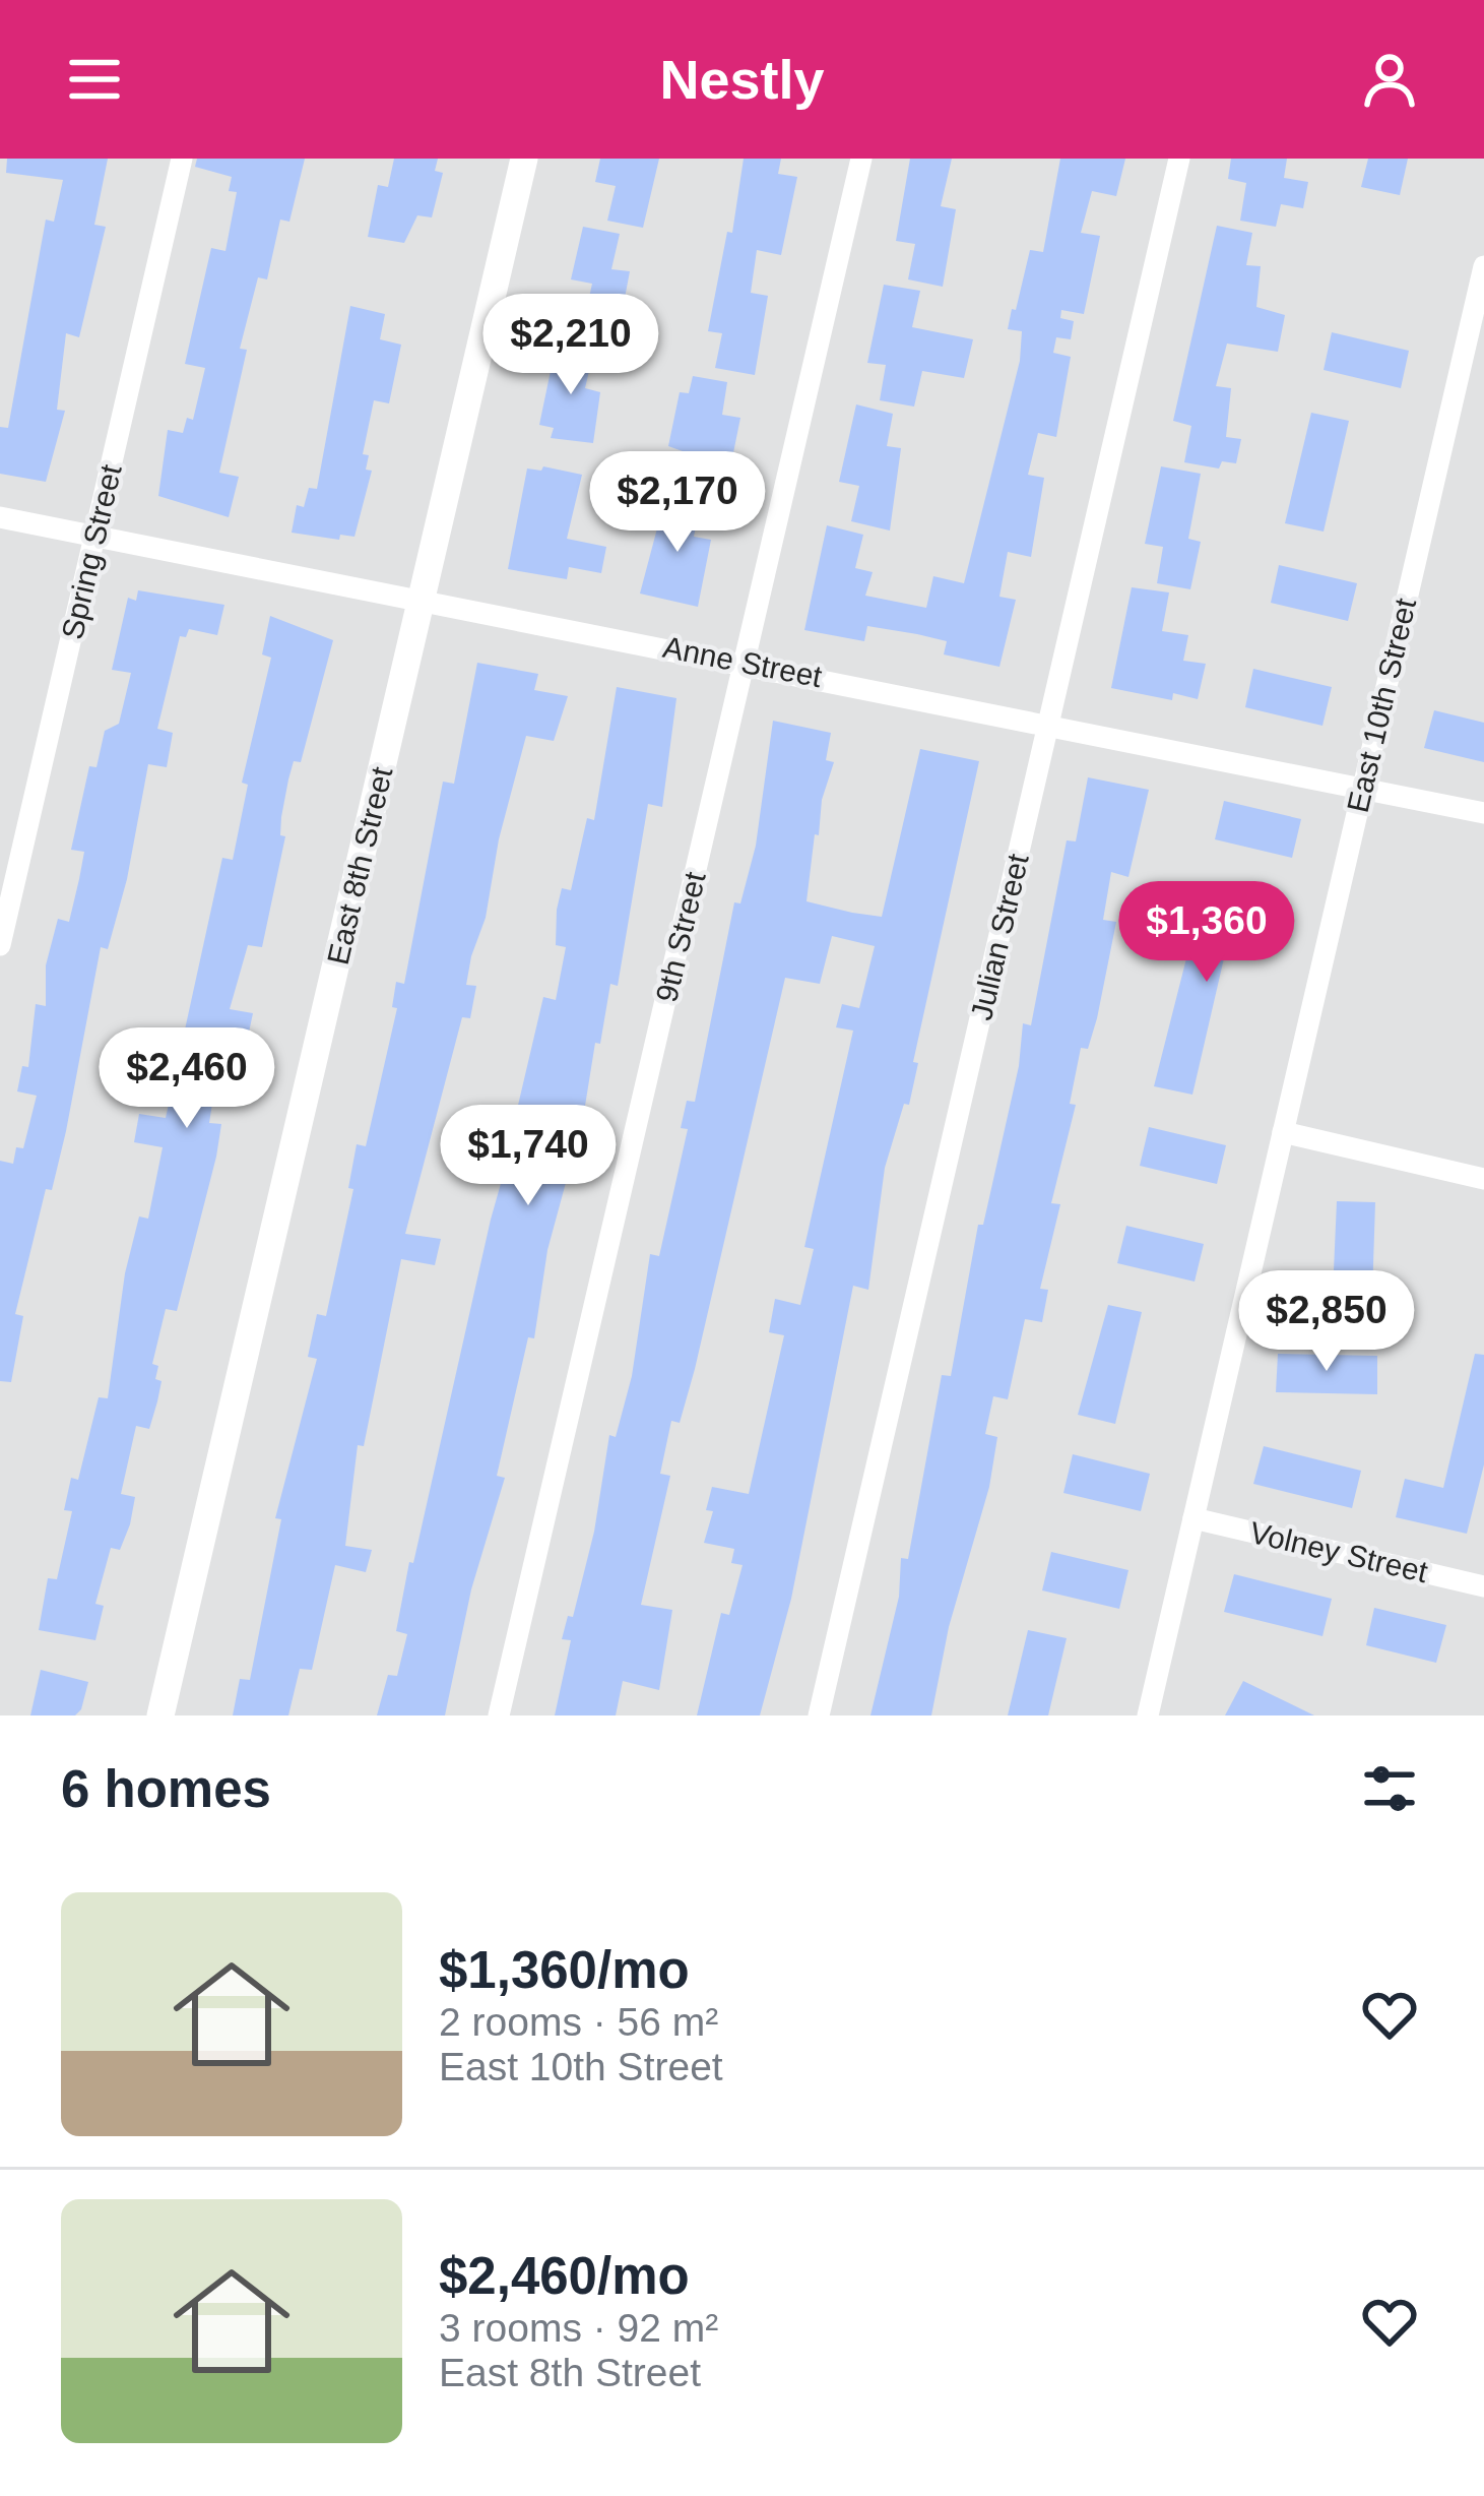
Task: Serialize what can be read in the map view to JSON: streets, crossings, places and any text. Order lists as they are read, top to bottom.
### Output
{
  "streets": {
    "street": [
      "Spring Street",
      "Anne Street",
      "East 10th Street",
      "East 8th Street",
      "9th Street",
      "Julian Street",
      "Volney Street"
    ]
  },
  "crossings": [
    ["Spring Street", "Anne Street"],
    ["Anne Street", "East 10th Street"],
    ["Anne Street", "East 8th Street"],
    ["Anne Street", "9th Street"],
    ["Anne Street", "Julian Street"],
    ["East 10th Street", "Volney Street"]
  ],
  "page": {
    "header": "Nestly",
    "price": [
      "$2,210",
      "$2,170",
      "$1,360",
      "$2,460",
      "$1,740",
      "$2,850"
    ],
    "heading": "6 homes",
    "list": [
      {
        "name": "$1,360/mo",
        "note": "2 rooms · 56 m² · East 10th Street"
      },
      {
        "name": "$2,460/mo",
        "note": "3 rooms · 92 m² · East 8th Street"
      }
    ]
  }
}
